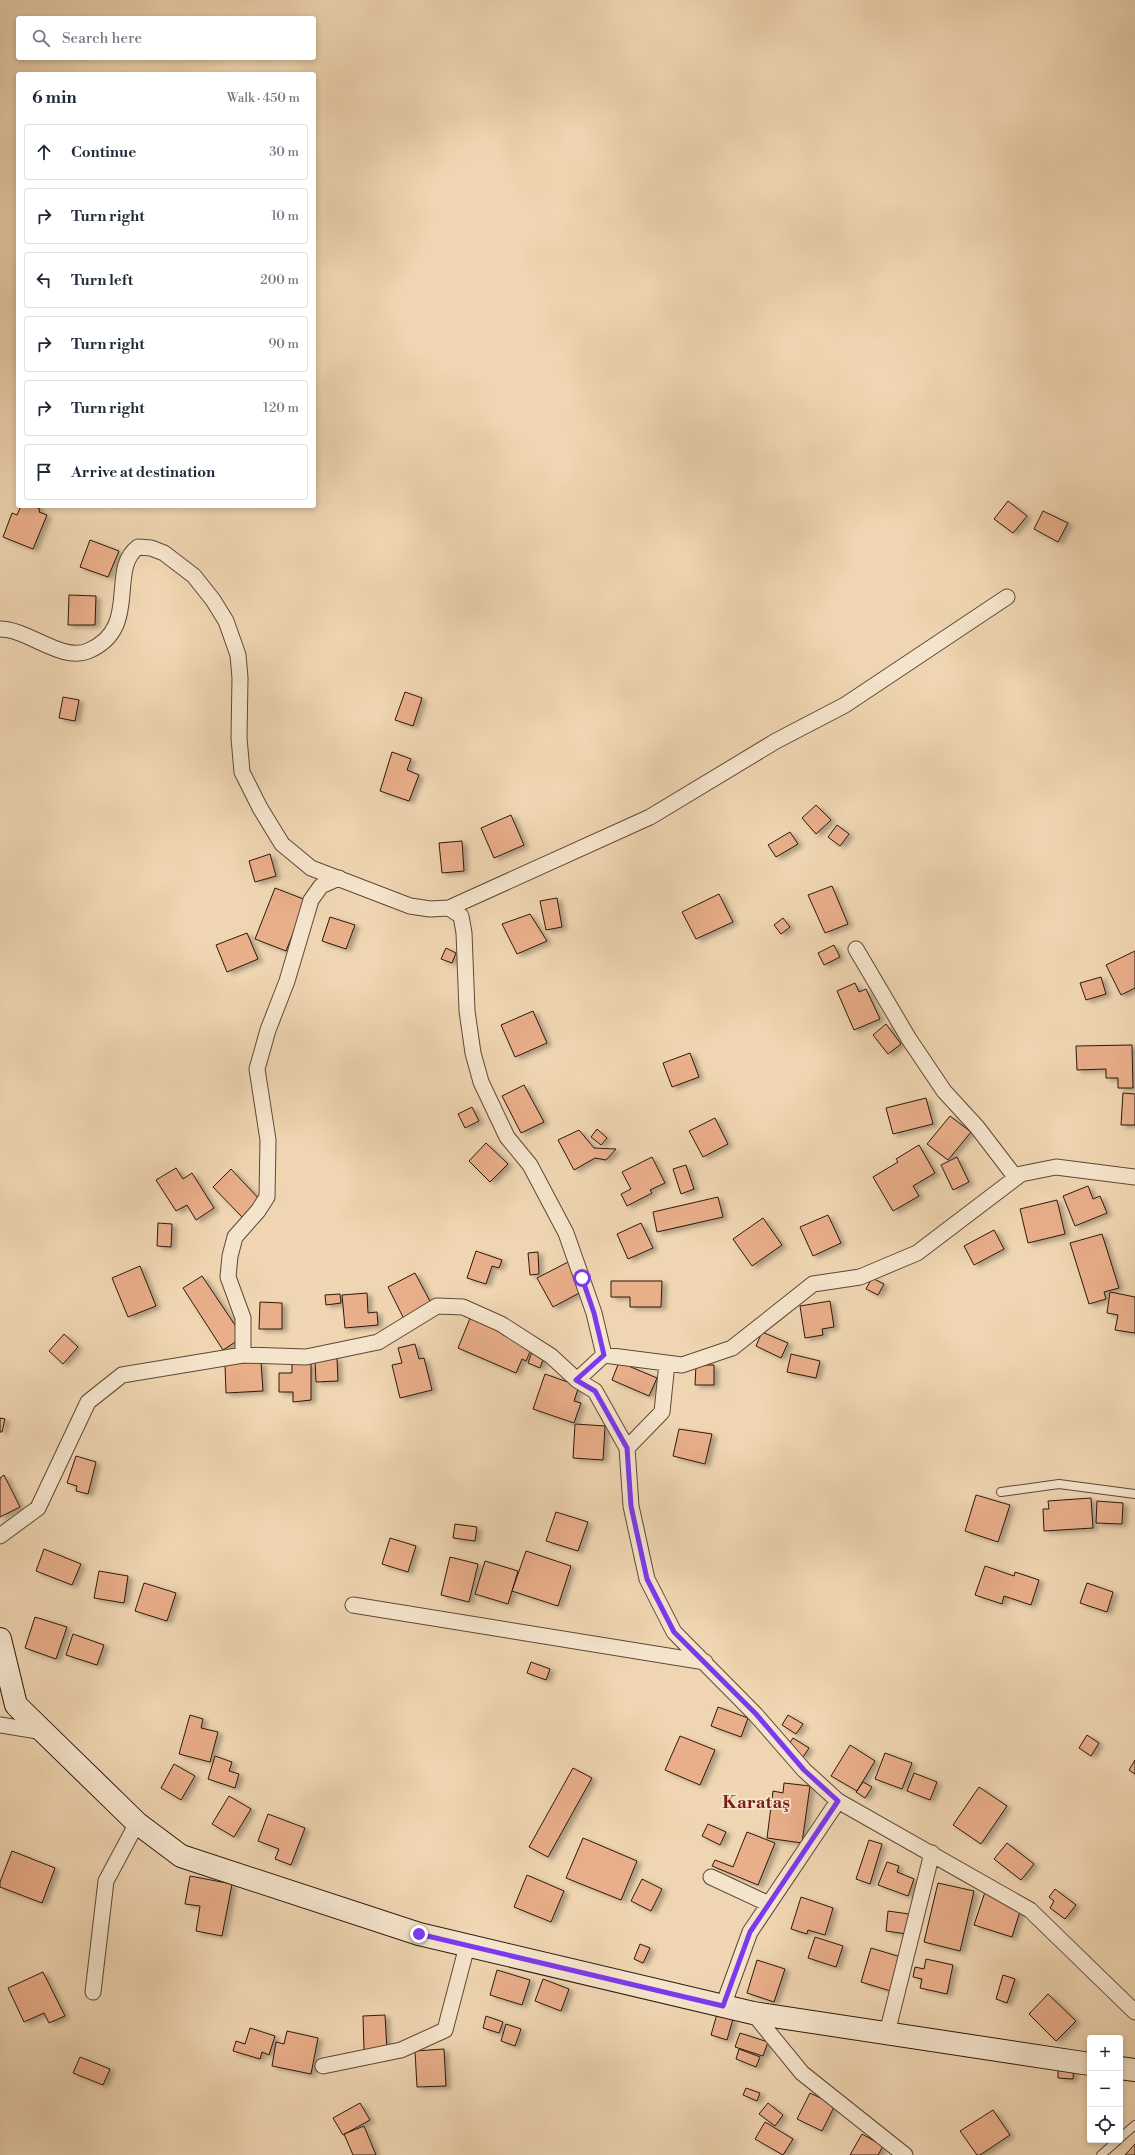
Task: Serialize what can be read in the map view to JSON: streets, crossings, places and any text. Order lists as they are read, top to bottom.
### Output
{
  "districts": ["Karataş"],
  "page": {
    "search": "Search here",
    "heading": ["6 min", "Walk · 450 m"],
    "list": [
      ["Continue", "30 m"],
      ["Turn right", "10 m"],
      ["Turn left", "200 m"],
      ["Turn right", "90 m"],
      ["Turn right", "120 m"],
      "Arrive at destination"
    ],
    "map_buttons": ["+", "−"]
  }
}
